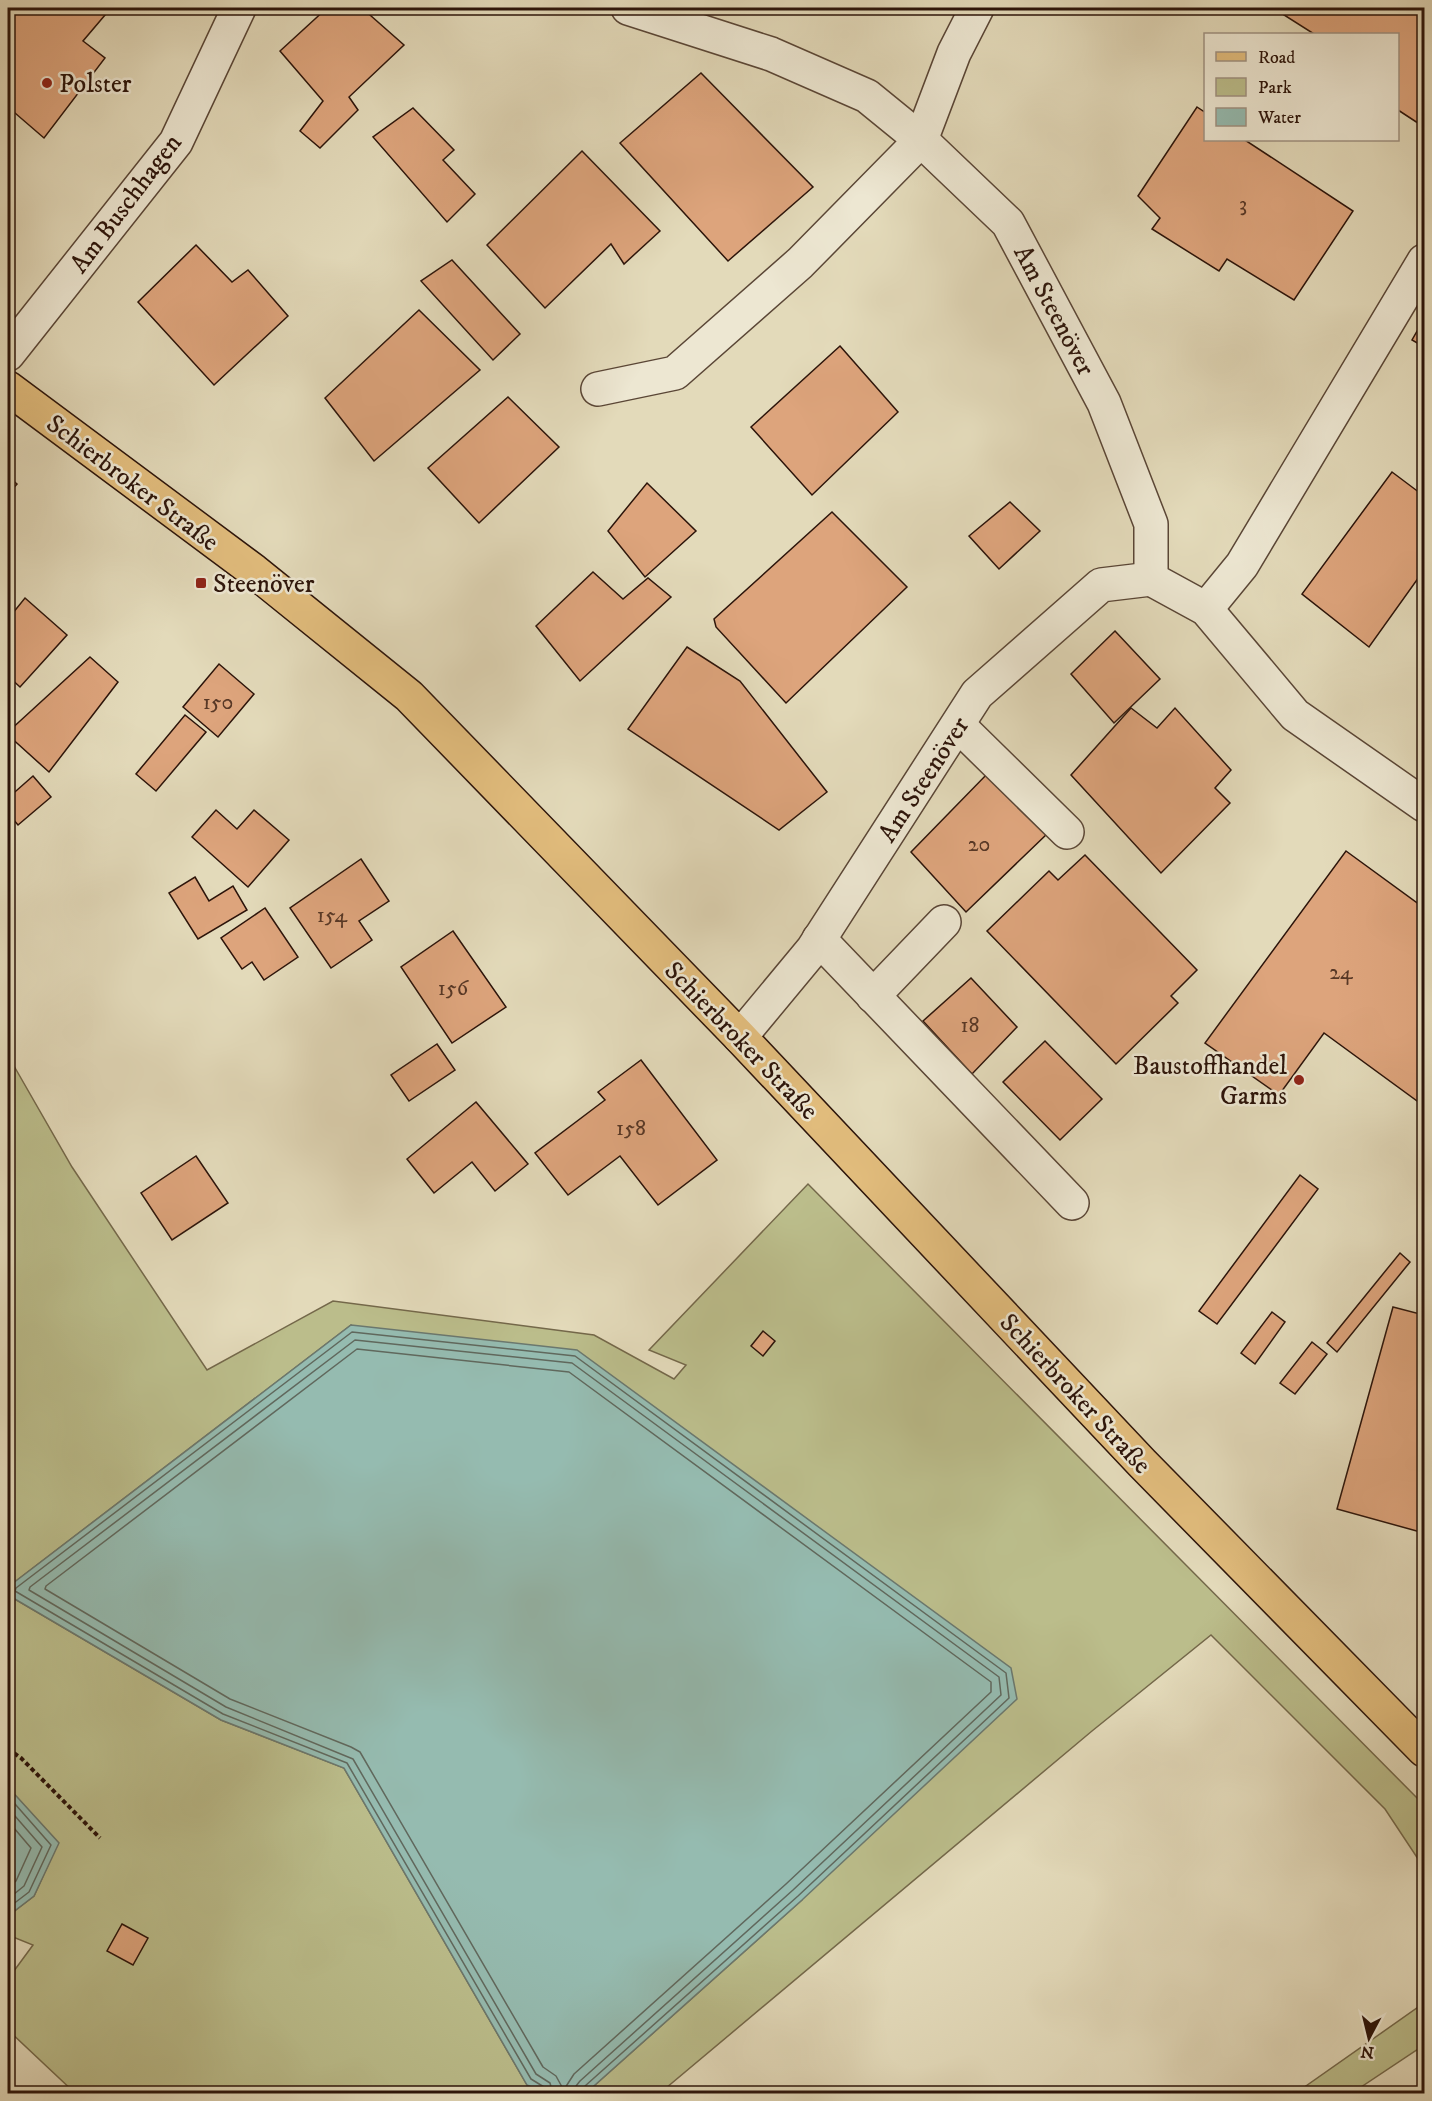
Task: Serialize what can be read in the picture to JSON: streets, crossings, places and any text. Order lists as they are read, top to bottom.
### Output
{
  "streets": {
    "main road": ["Schierbroker Straße"],
    "street": ["Am Buschhagen", "Am Steenöver"]
  },
  "crossings": [
    ["Am Steenöver", "Schierbroker Straße"]
  ],
  "places": {
    "other": ["Polster", "Baustoffhandel Garms"],
    "transit": ["Steenöver"]
  },
  "house_numbers": [
    "3",
    "150",
    "20",
    "154",
    "24",
    "156",
    "18",
    "158"
  ],
  "legend": ["Road", "Park", "Water"],
  "north": "bottom"
}
